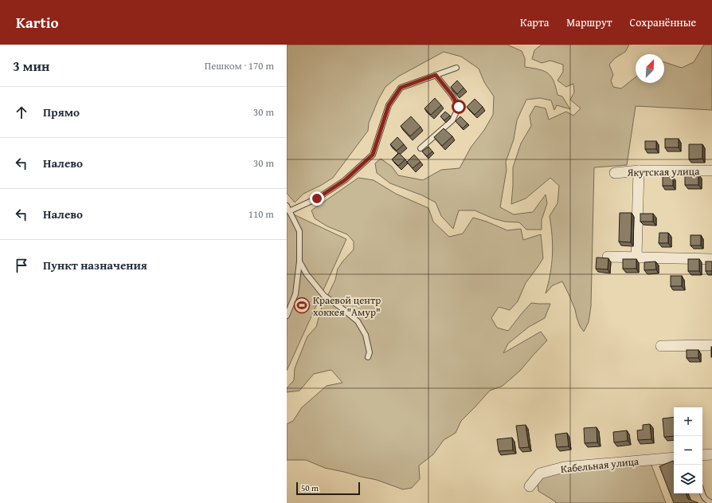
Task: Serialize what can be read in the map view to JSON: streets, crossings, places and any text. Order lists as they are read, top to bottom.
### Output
{
  "streets": {
    "street": ["Якутская улица", "Кабельная улица"]
  },
  "places": {
    "sports": ["Краевой центр хоккея \"Амур\""]
  },
  "scale_bar": "50 m",
  "north": "top right",
  "page": {
    "header": "Kartio",
    "nav": ["Карта", "Маршрут", "Сохранённые"],
    "heading": ["3 мин", "Пешком · 170 m"],
    "list": [
      ["Прямо", "30 m"],
      ["Налево", "30 m"],
      ["Налево", "110 m"],
      "Пункт назначения"
    ],
    "map_buttons": ["+", "−"],
    "scale": "50 m"
  }
}
